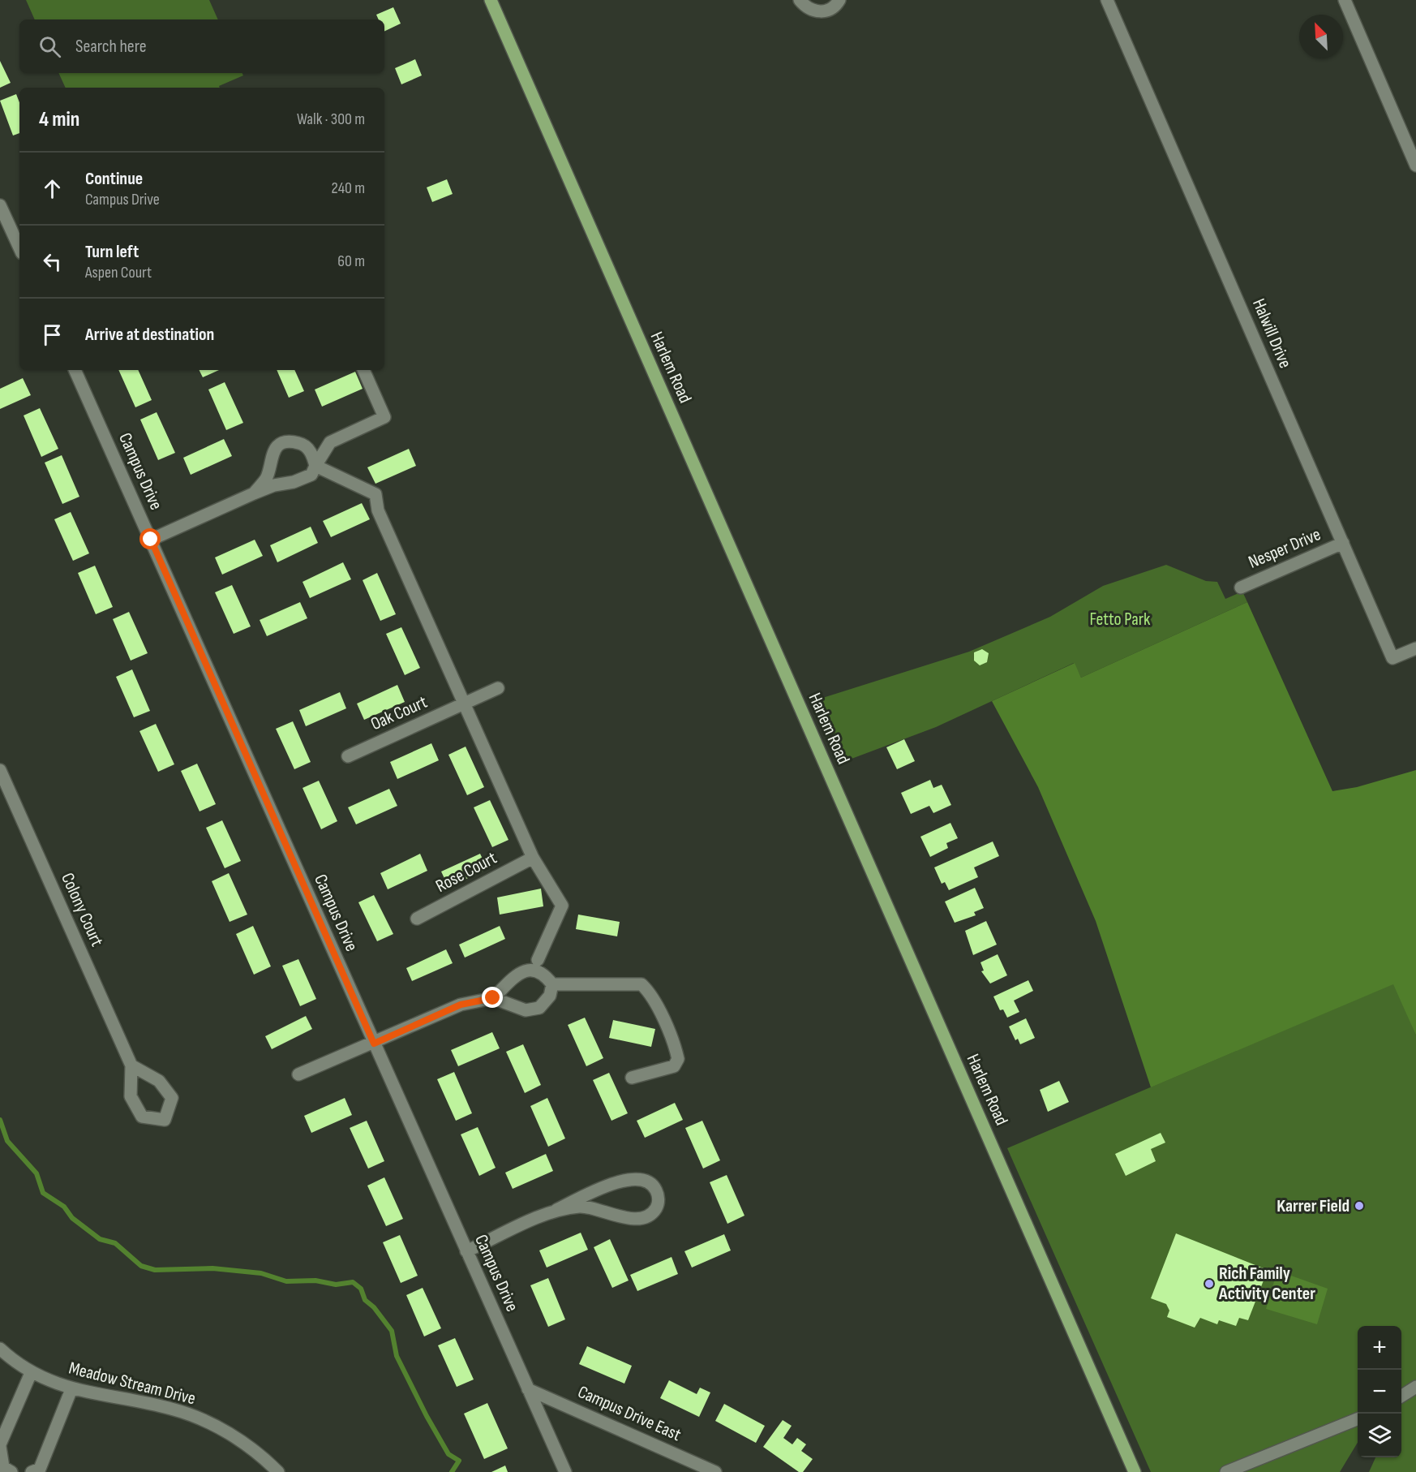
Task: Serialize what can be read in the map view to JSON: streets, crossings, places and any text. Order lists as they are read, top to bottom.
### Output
{
  "streets": {
    "main road": ["Harlem Road"],
    "street": [
      "Halwill Drive",
      "Campus Drive",
      "Nesper Drive",
      "Oak Court",
      "Rose Court",
      "Colony Court",
      "Meadow Stream Drive",
      "Campus Drive East"
    ]
  },
  "crossings": [
    ["Halwill Drive", "Nesper Drive"],
    ["Campus Drive", "Campus Drive East"]
  ],
  "parks": ["Fetto Park"],
  "places": ["Karrer Field", "Rich Family Activity Center"],
  "north": "top left",
  "page": {
    "search": "Search here",
    "heading": ["4 min", "Walk · 300 m"],
    "list": [
      ["Continue", "Campus Drive", "240 m"],
      ["Turn left", "Aspen Court", "60 m"],
      "Arrive at destination"
    ],
    "map_buttons": ["+", "−"]
  }
}
